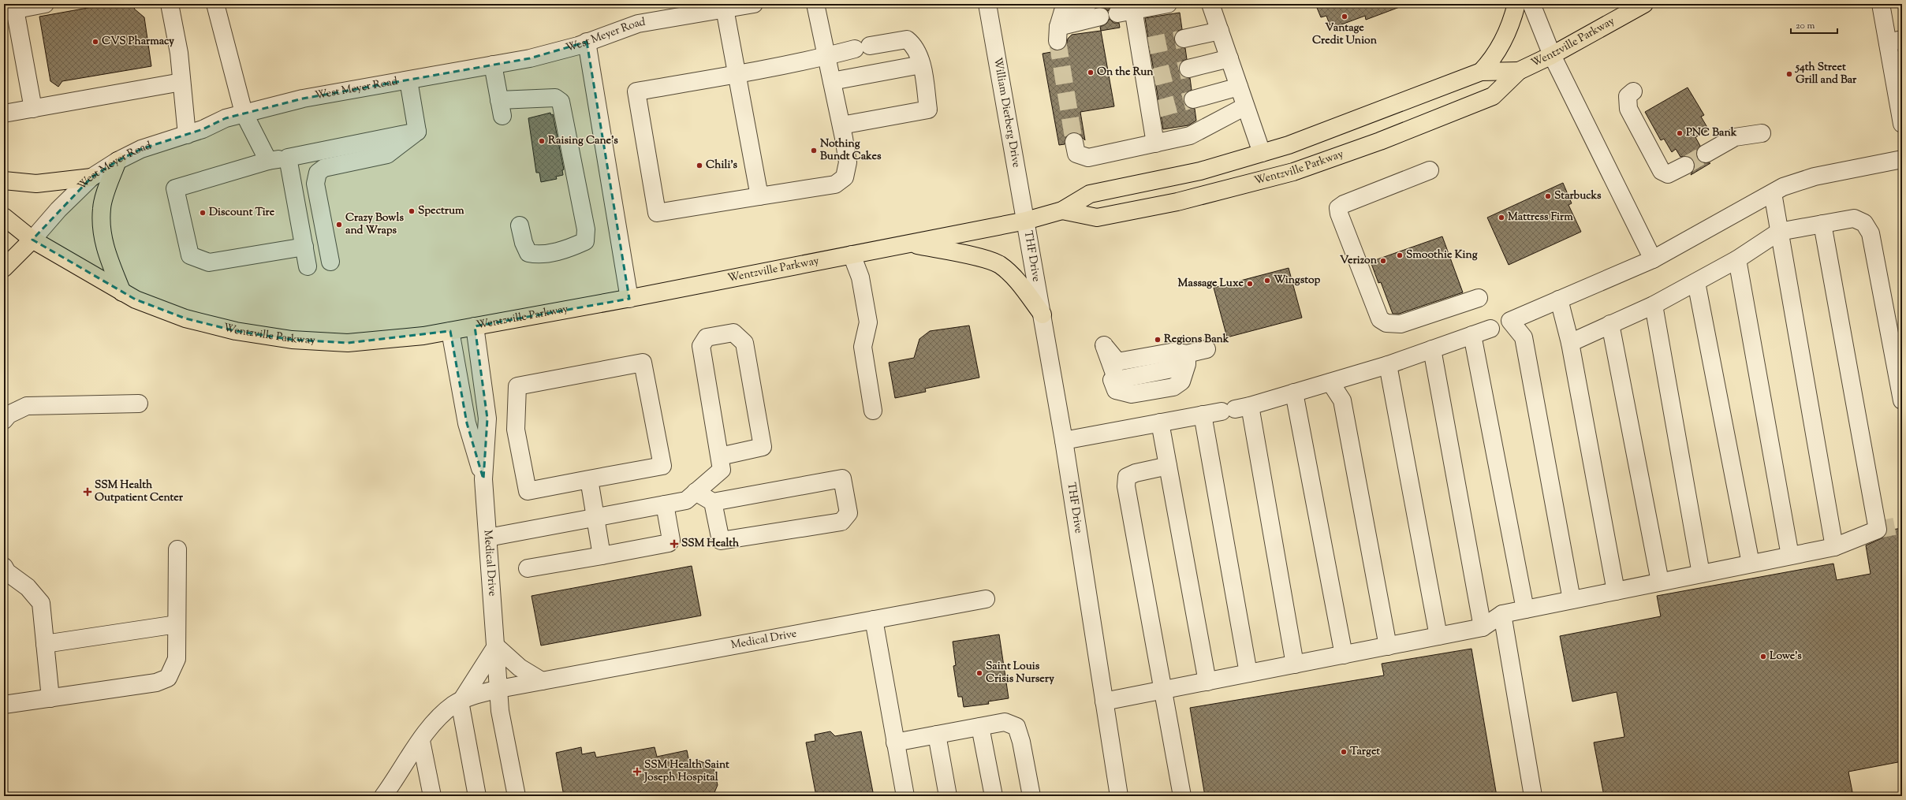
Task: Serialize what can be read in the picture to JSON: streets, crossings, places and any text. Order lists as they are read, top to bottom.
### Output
{
  "streets": {
    "main road": ["West Meyer Road", "Wentzville Parkway"],
    "street": ["William Dierberg Drive", "THF Drive", "Medical Drive"]
  },
  "crossings": [
    ["West Meyer Road", "Wentzville Parkway"],
    ["Wentzville Parkway", "William Dierberg Drive"],
    ["Wentzville Parkway", "THF Drive"],
    ["Wentzville Parkway", "Medical Drive"],
    ["William Dierberg Drive", "THF Drive"]
  ],
  "places": {
    "other": [
      "Vantage Credit Union",
      "CVS Pharmacy",
      "On the Run",
      "54th Street Grill and Bar",
      "PNC Bank",
      "Raising Cane's",
      "Nothing Bundt Cakes",
      "Chili's",
      "Starbucks",
      "Spectrum",
      "Discount Tire",
      "Mattress Firm",
      "Crazy Bowls and Wraps",
      "Smoothie King",
      "Verizon",
      "Wingstop",
      "Massage Luxe",
      "Regions Bank",
      "Lowe's",
      "Saint Louis Crisis Nursery",
      "Target"
    ],
    "health": ["SSM Health Outpatient Center", "SSM Health", "SSM Health Saint Joseph Hospital"]
  },
  "scale_bar": "20 m"
}
